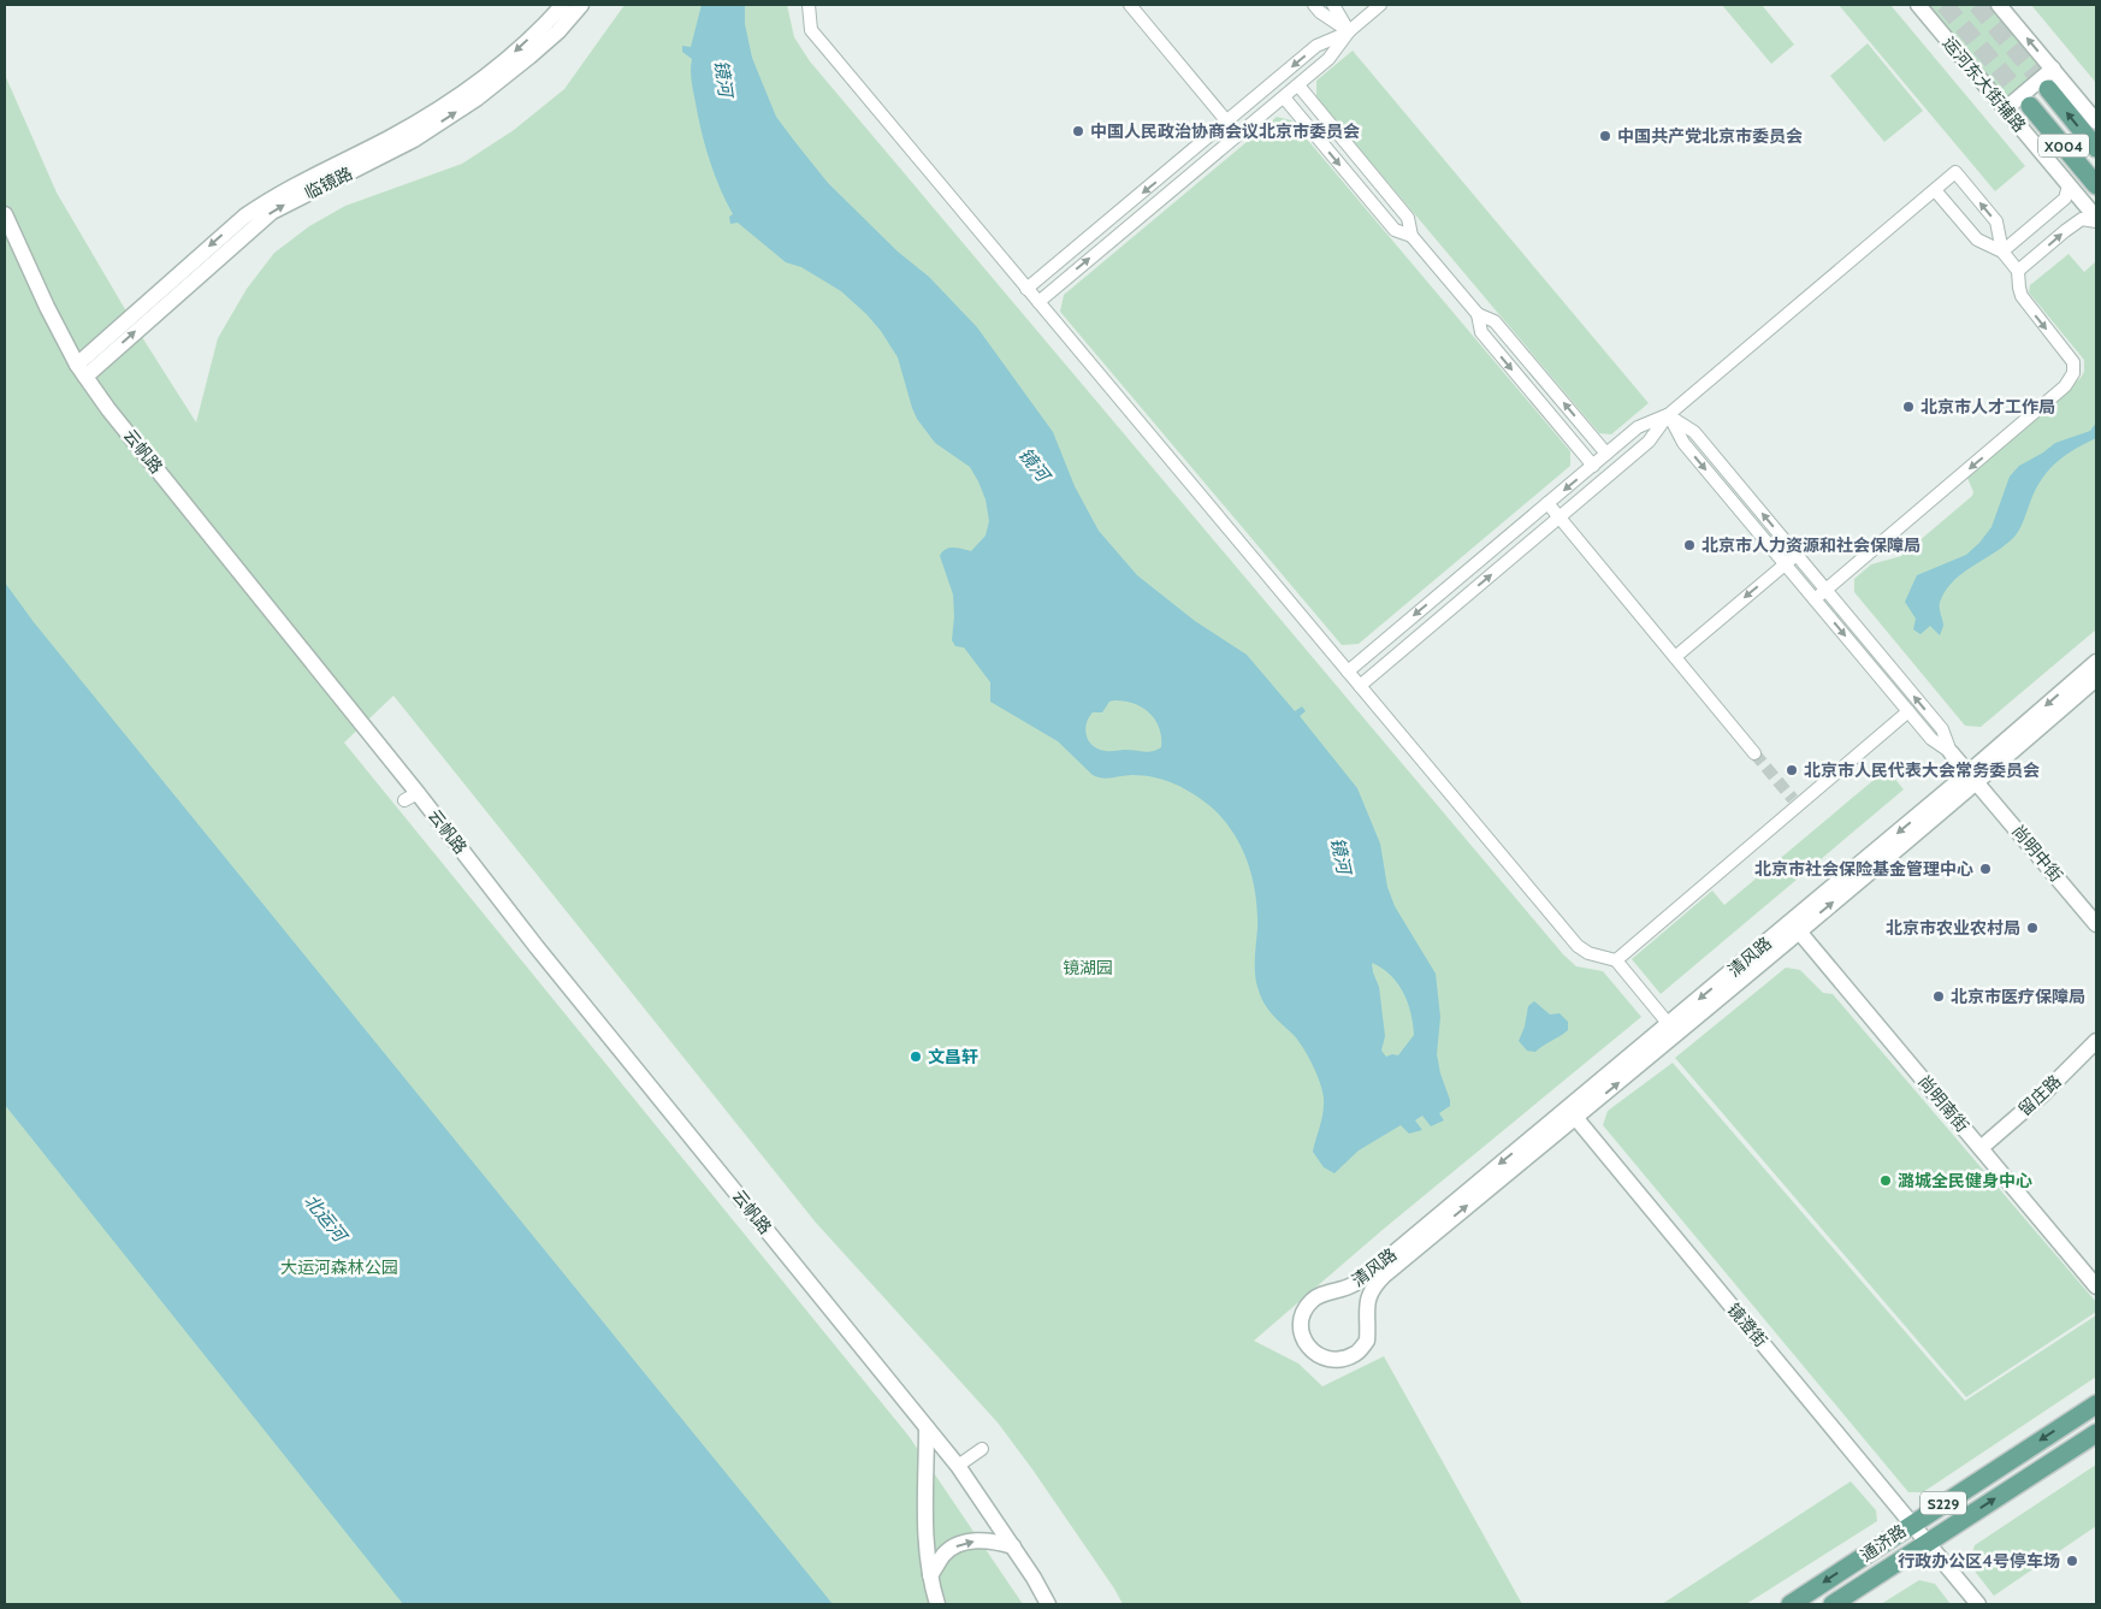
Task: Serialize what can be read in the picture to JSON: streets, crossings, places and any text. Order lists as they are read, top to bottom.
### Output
{
  "streets": {
    "main road": ["X004", "S229", "通济路"],
    "street": [
      "运河东大街辅路",
      "临镜路",
      "云帆路",
      "尚明中街",
      "清风路",
      "留庄路",
      "尚明南街",
      "镜澄街"
    ]
  },
  "crossings": [
    ["临镜路", "云帆路"],
    ["尚明中街", "清风路"],
    ["清风路", "尚明南街"],
    ["清风路", "镜澄街"],
    ["留庄路", "尚明南街"],
    ["镜澄街", "通济路"]
  ],
  "water": ["镜河", "北运河"],
  "parks": ["镜湖园", "大运河森林公园"],
  "places": [
    "中国人民政治协商会议北京市委员会",
    "中国共产党北京市委员会",
    "北京市人才工作局",
    "北京市人力资源和社会保障局",
    "北京市人民代表大会常务委员会",
    "北京市社会保险基金管理中心",
    "北京市农业农村局",
    "北京市医疗保障局",
    "文昌轩",
    "潞城全民健身中心",
    "行政办公区4号停车场"
  ]
}
